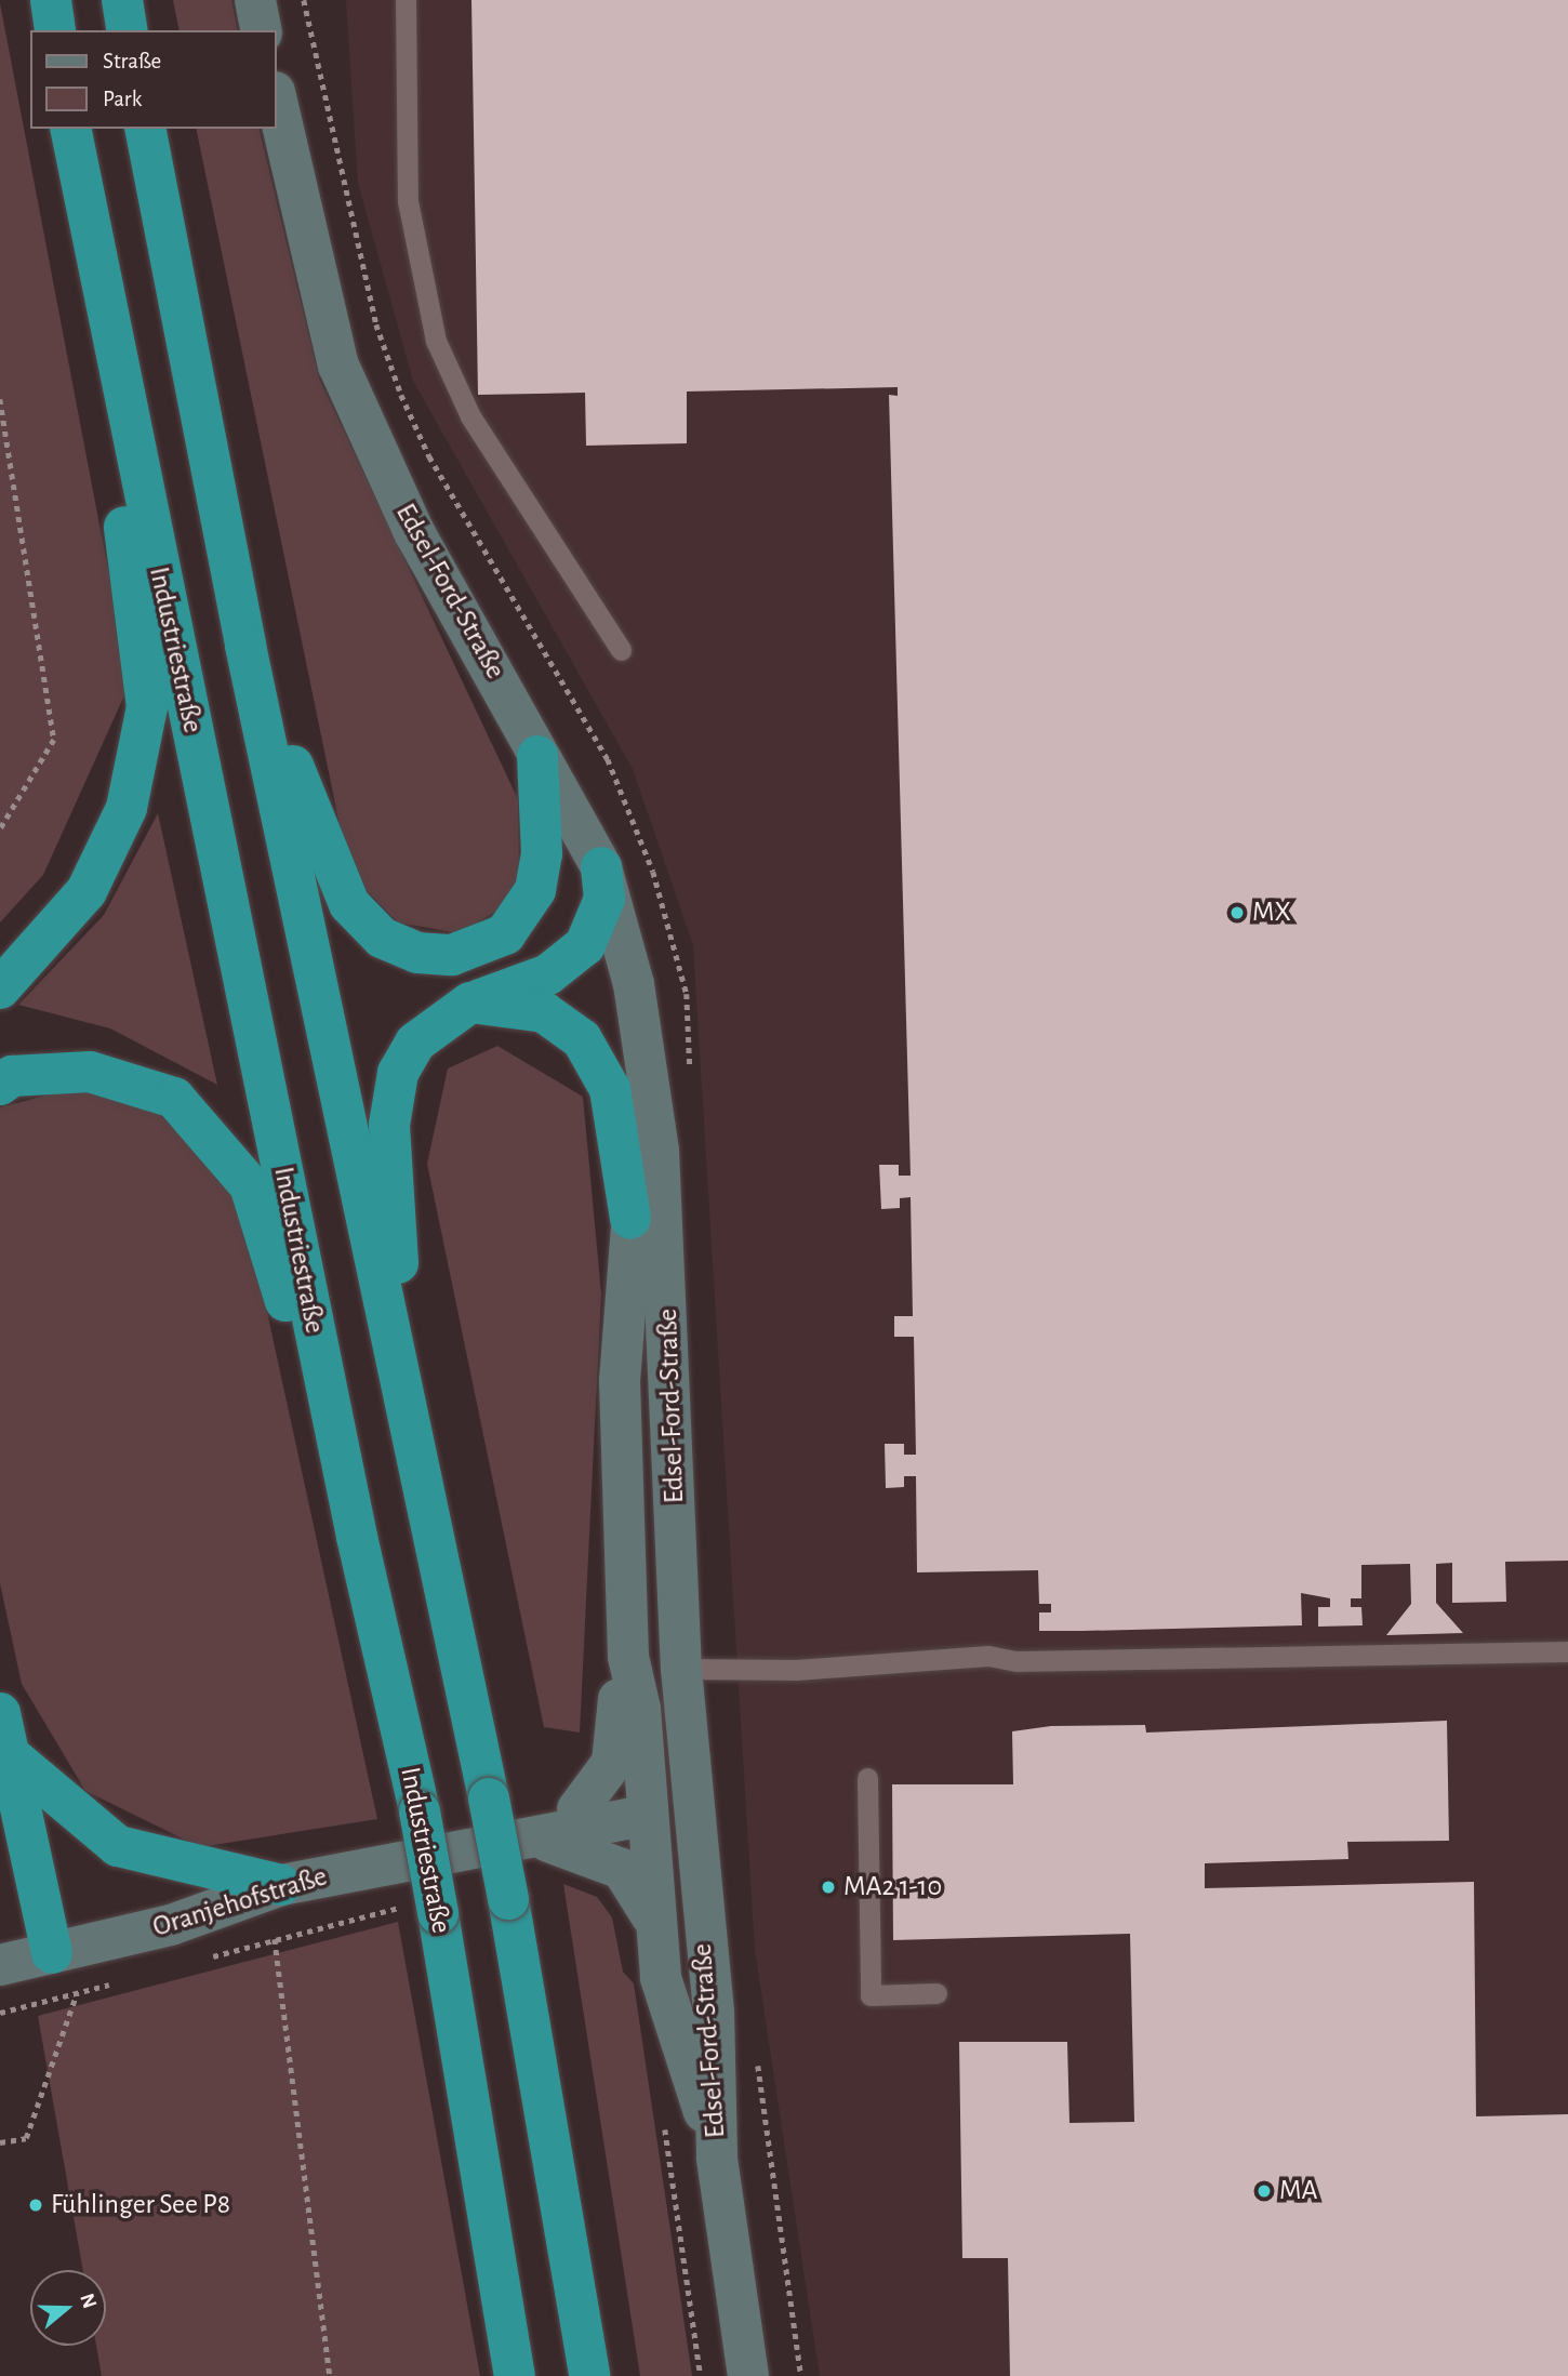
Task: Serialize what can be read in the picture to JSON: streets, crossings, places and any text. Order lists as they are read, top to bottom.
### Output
{
  "streets": {
    "highway": ["Industriestraße"],
    "street": ["Edsel-Ford-Straße", "Oranjehofstraße"]
  },
  "crossings": [
    ["Edsel-Ford-Straße", "Oranjehofstraße"]
  ],
  "places": [
    "MX",
    "MA2 1-10",
    "MA",
    "Fühlinger See P8"
  ],
  "legend": ["Straße", "Park"],
  "north": "right"
}
